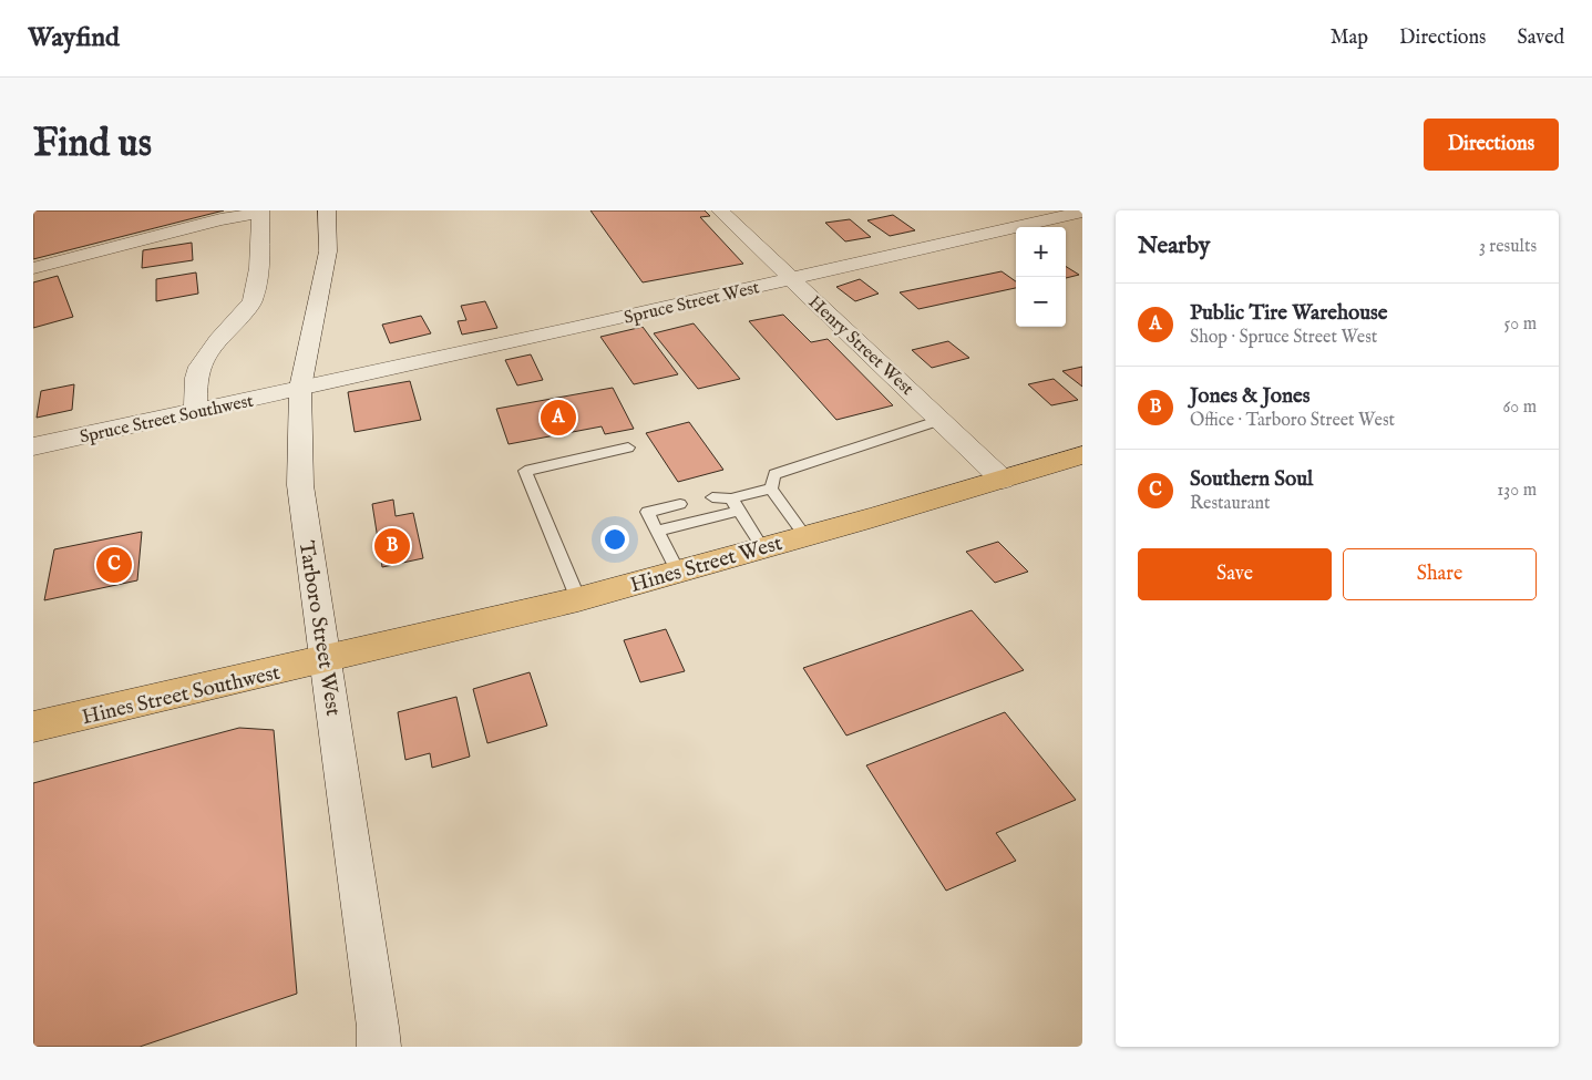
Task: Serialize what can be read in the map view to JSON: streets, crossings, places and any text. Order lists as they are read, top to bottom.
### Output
{
  "streets": {
    "main road": ["Hines Street West", "Hines Street Southwest"],
    "street": [
      "Spruce Street West",
      "Henry Street West",
      "Spruce Street Southwest",
      "Tarboro Street West"
    ]
  },
  "crossings": [
    ["Spruce Street West", "Henry Street West"],
    ["Spruce Street West", "Spruce Street Southwest"],
    ["Spruce Street West", "Tarboro Street West"],
    ["Henry Street West", "Hines Street West"],
    ["Spruce Street Southwest", "Tarboro Street West"],
    ["Hines Street West", "Tarboro Street West"],
    ["Hines Street West", "Hines Street Southwest"],
    ["Tarboro Street West", "Hines Street Southwest"]
  ],
  "page": {
    "header": "Wayfind",
    "nav": ["Map", "Directions", "Saved"],
    "buttons": [
      "Directions",
      ["Save", "Share"]
    ],
    "title": "Find us",
    "heading": ["Nearby", "3 results"],
    "map_buttons": ["+", "−"],
    "list": [
      {
        "mark": "A",
        "name": "Public Tire Warehouse",
        "note": "Shop · Spruce Street West",
        "value": "50 m"
      },
      {
        "mark": "B",
        "name": "Jones & Jones",
        "note": "Office · Tarboro Street West",
        "value": "60 m"
      },
      {
        "mark": "C",
        "name": "Southern Soul",
        "note": "Restaurant",
        "value": "130 m"
      }
    ],
    "pins": ["A", "B", "C"]
  }
}
